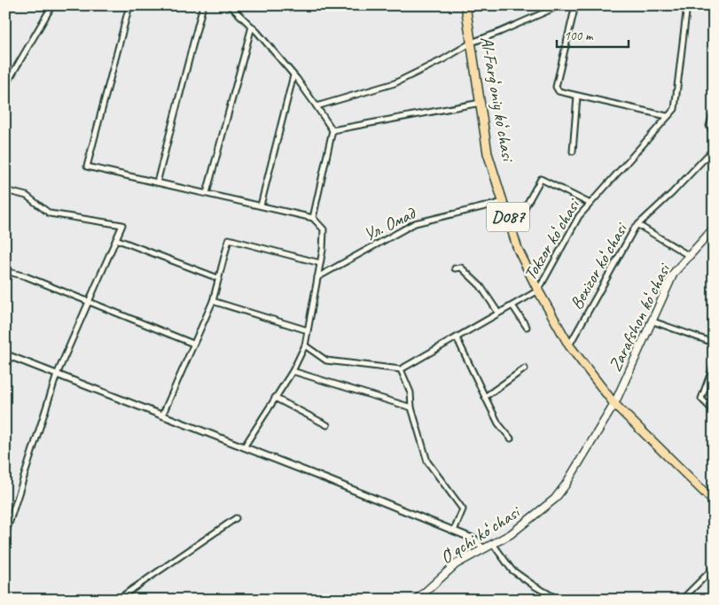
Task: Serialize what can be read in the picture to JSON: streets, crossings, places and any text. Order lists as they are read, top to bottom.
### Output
{
  "streets": {
    "main road": [
      "Al-Fargʻoniy koʻchasi",
      "D087",
      "Zarafshon koʻchasi",
      "Oʻqchi koʻchasi"
    ],
    "street": ["Ул. Омад", "Tokzor koʻchasi", "Bexizor koʻchasi"]
  },
  "crossings": [
    ["Al-Fargʻoniy koʻchasi", "D087"],
    ["Al-Fargʻoniy koʻchasi", "Ул. Омад"],
    ["Al-Fargʻoniy koʻchasi", "Tokzor koʻchasi"],
    ["Al-Fargʻoniy koʻchasi", "Bexizor koʻchasi"],
    ["Al-Fargʻoniy koʻchasi", "Zarafshon koʻchasi"],
    ["Al-Fargʻoniy koʻchasi", "Oʻqchi koʻchasi"],
    ["D087", "Zarafshon koʻchasi"],
    ["D087", "Oʻqchi koʻchasi"],
    ["Zarafshon koʻchasi", "Oʻqchi koʻchasi"]
  ],
  "scale_bar": "100 m"
}
